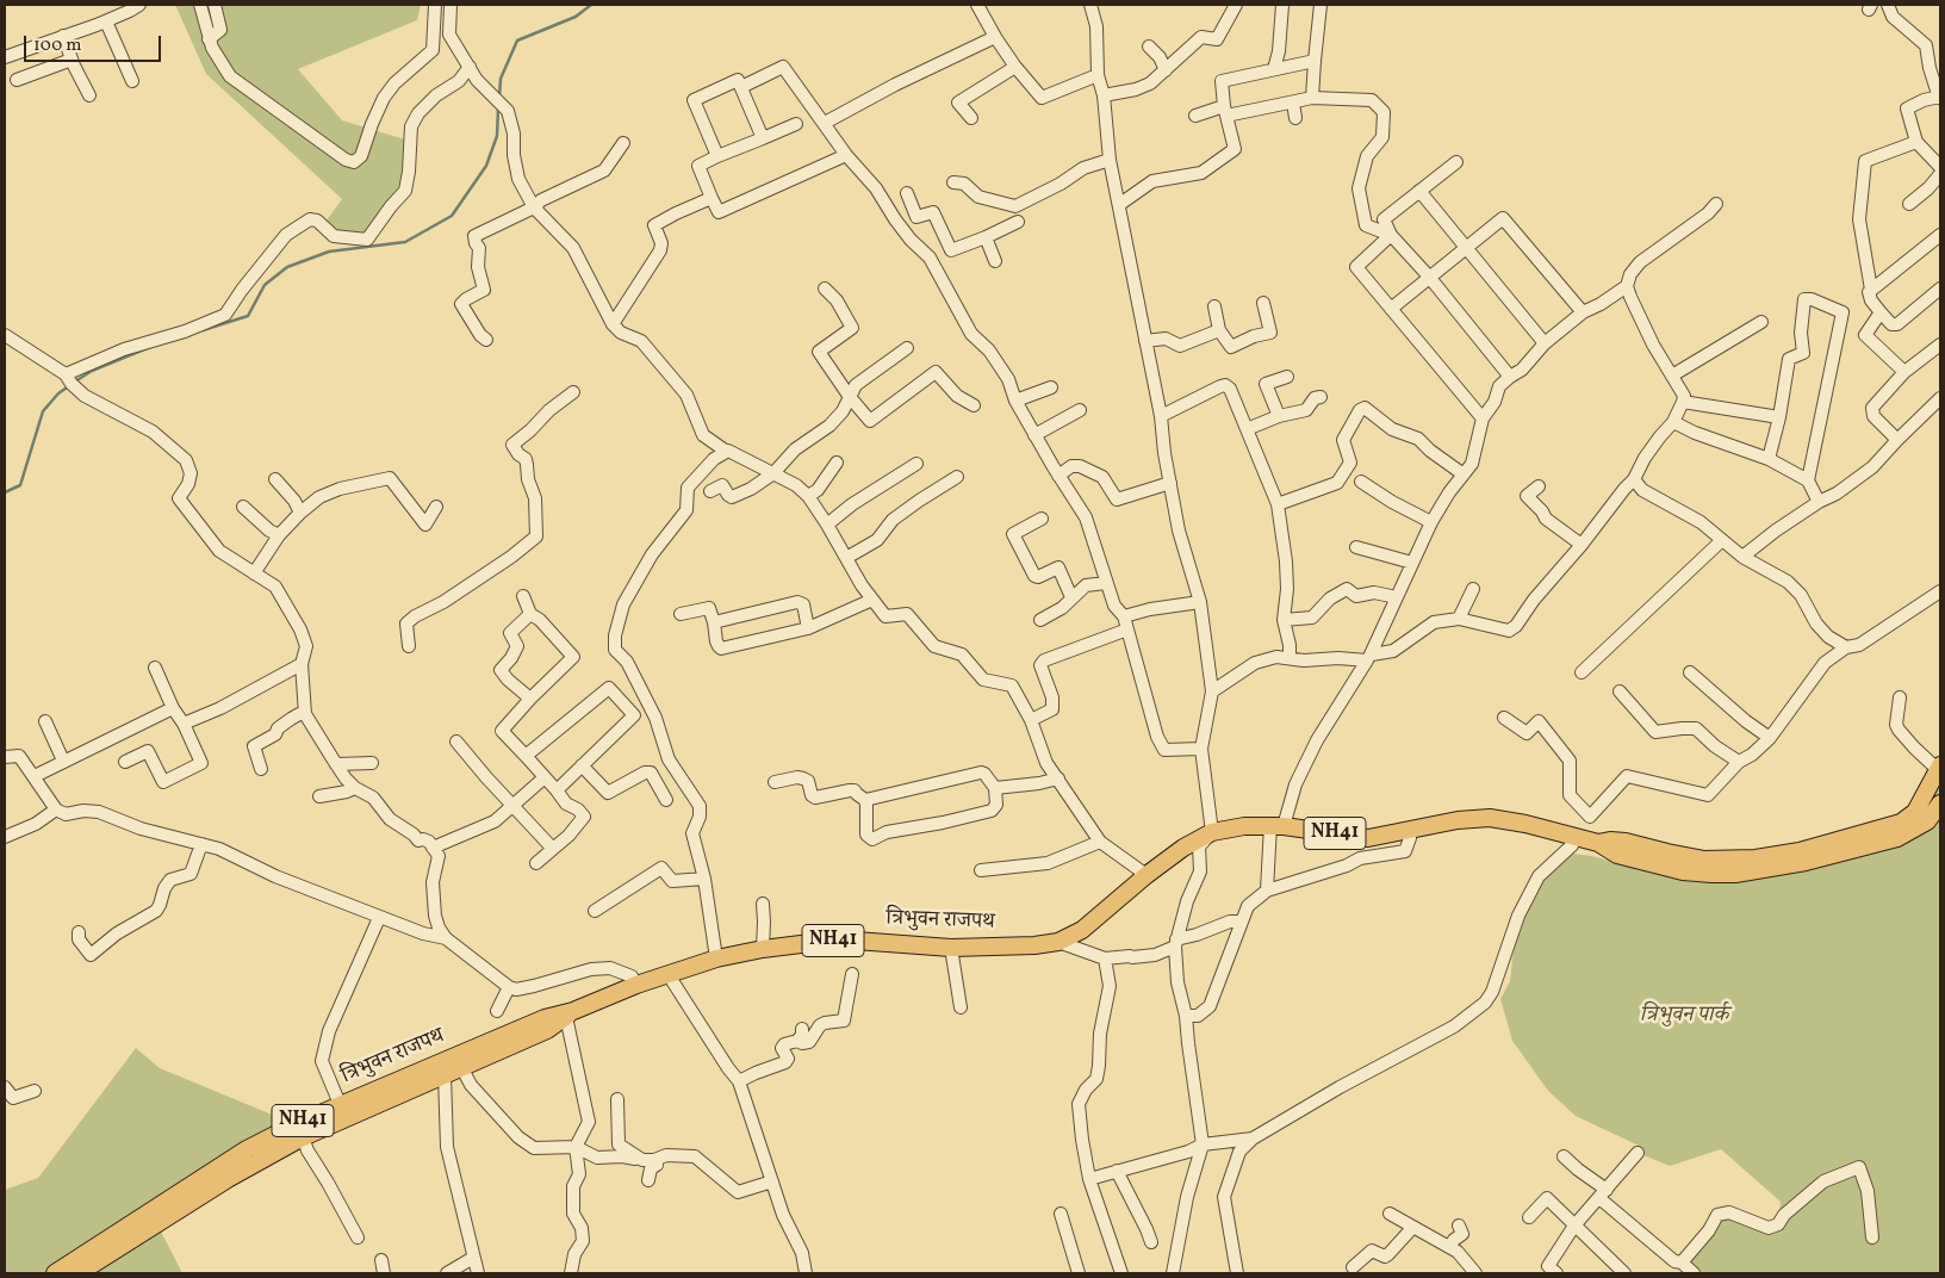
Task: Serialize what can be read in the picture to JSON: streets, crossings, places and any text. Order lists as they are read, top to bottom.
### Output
{
  "streets": {
    "highway": ["NH41", "त्रिभुवन राजपथ"]
  },
  "crossings": [
    ["NH41", "त्रिभुवन राजपथ"]
  ],
  "parks": ["त्रिभुवन पार्क"],
  "scale_bar": "100 m"
}
